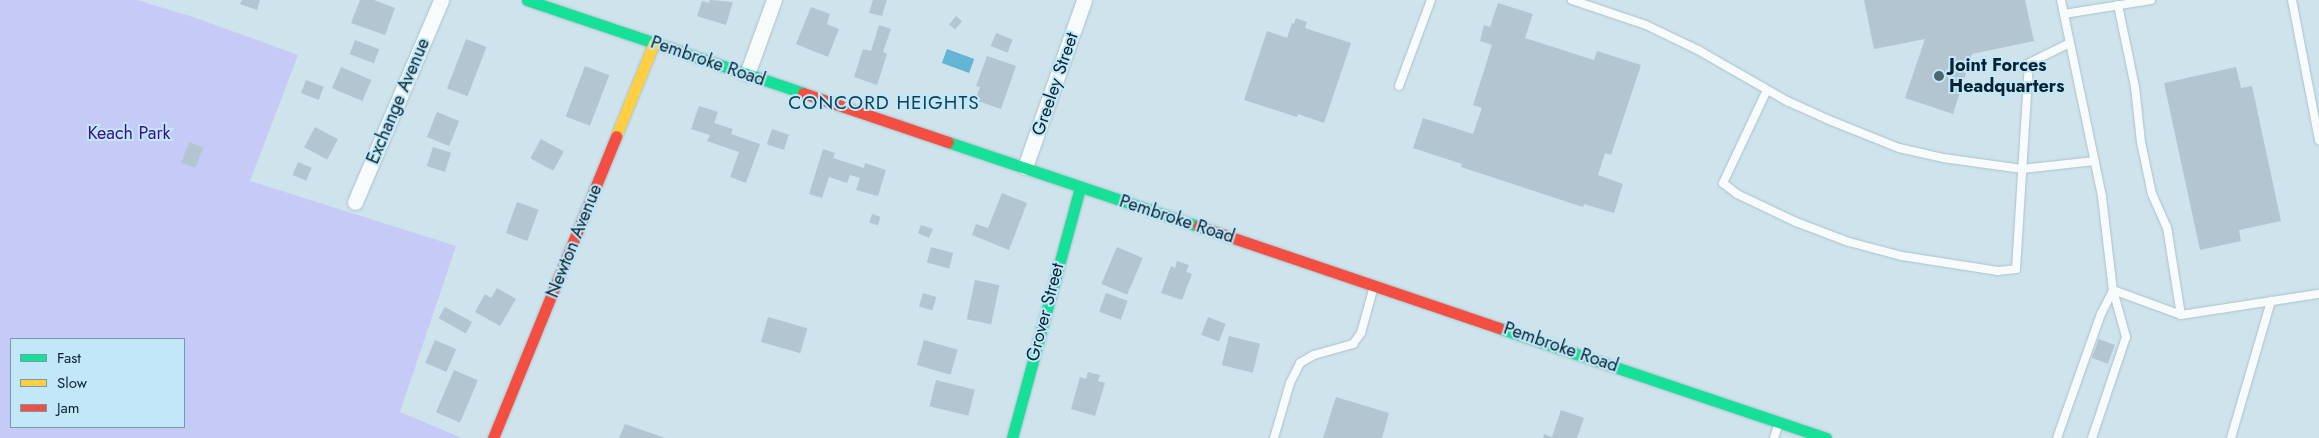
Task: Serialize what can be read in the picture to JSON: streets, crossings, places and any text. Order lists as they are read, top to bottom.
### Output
{
  "streets": {
    "street": [
      "Pembroke Road",
      "Greeley Street",
      "Exchange Avenue",
      "Newton Avenue",
      "Grover Street"
    ]
  },
  "crossings": [
    ["Pembroke Road", "Greeley Street"],
    ["Pembroke Road", "Newton Avenue"],
    ["Pembroke Road", "Grover Street"]
  ],
  "districts": ["CONCORD HEIGHTS"],
  "parks": ["Keach Park"],
  "places": ["Joint Forces Headquarters"],
  "legend": ["Fast", "Slow", "Jam"]
}
